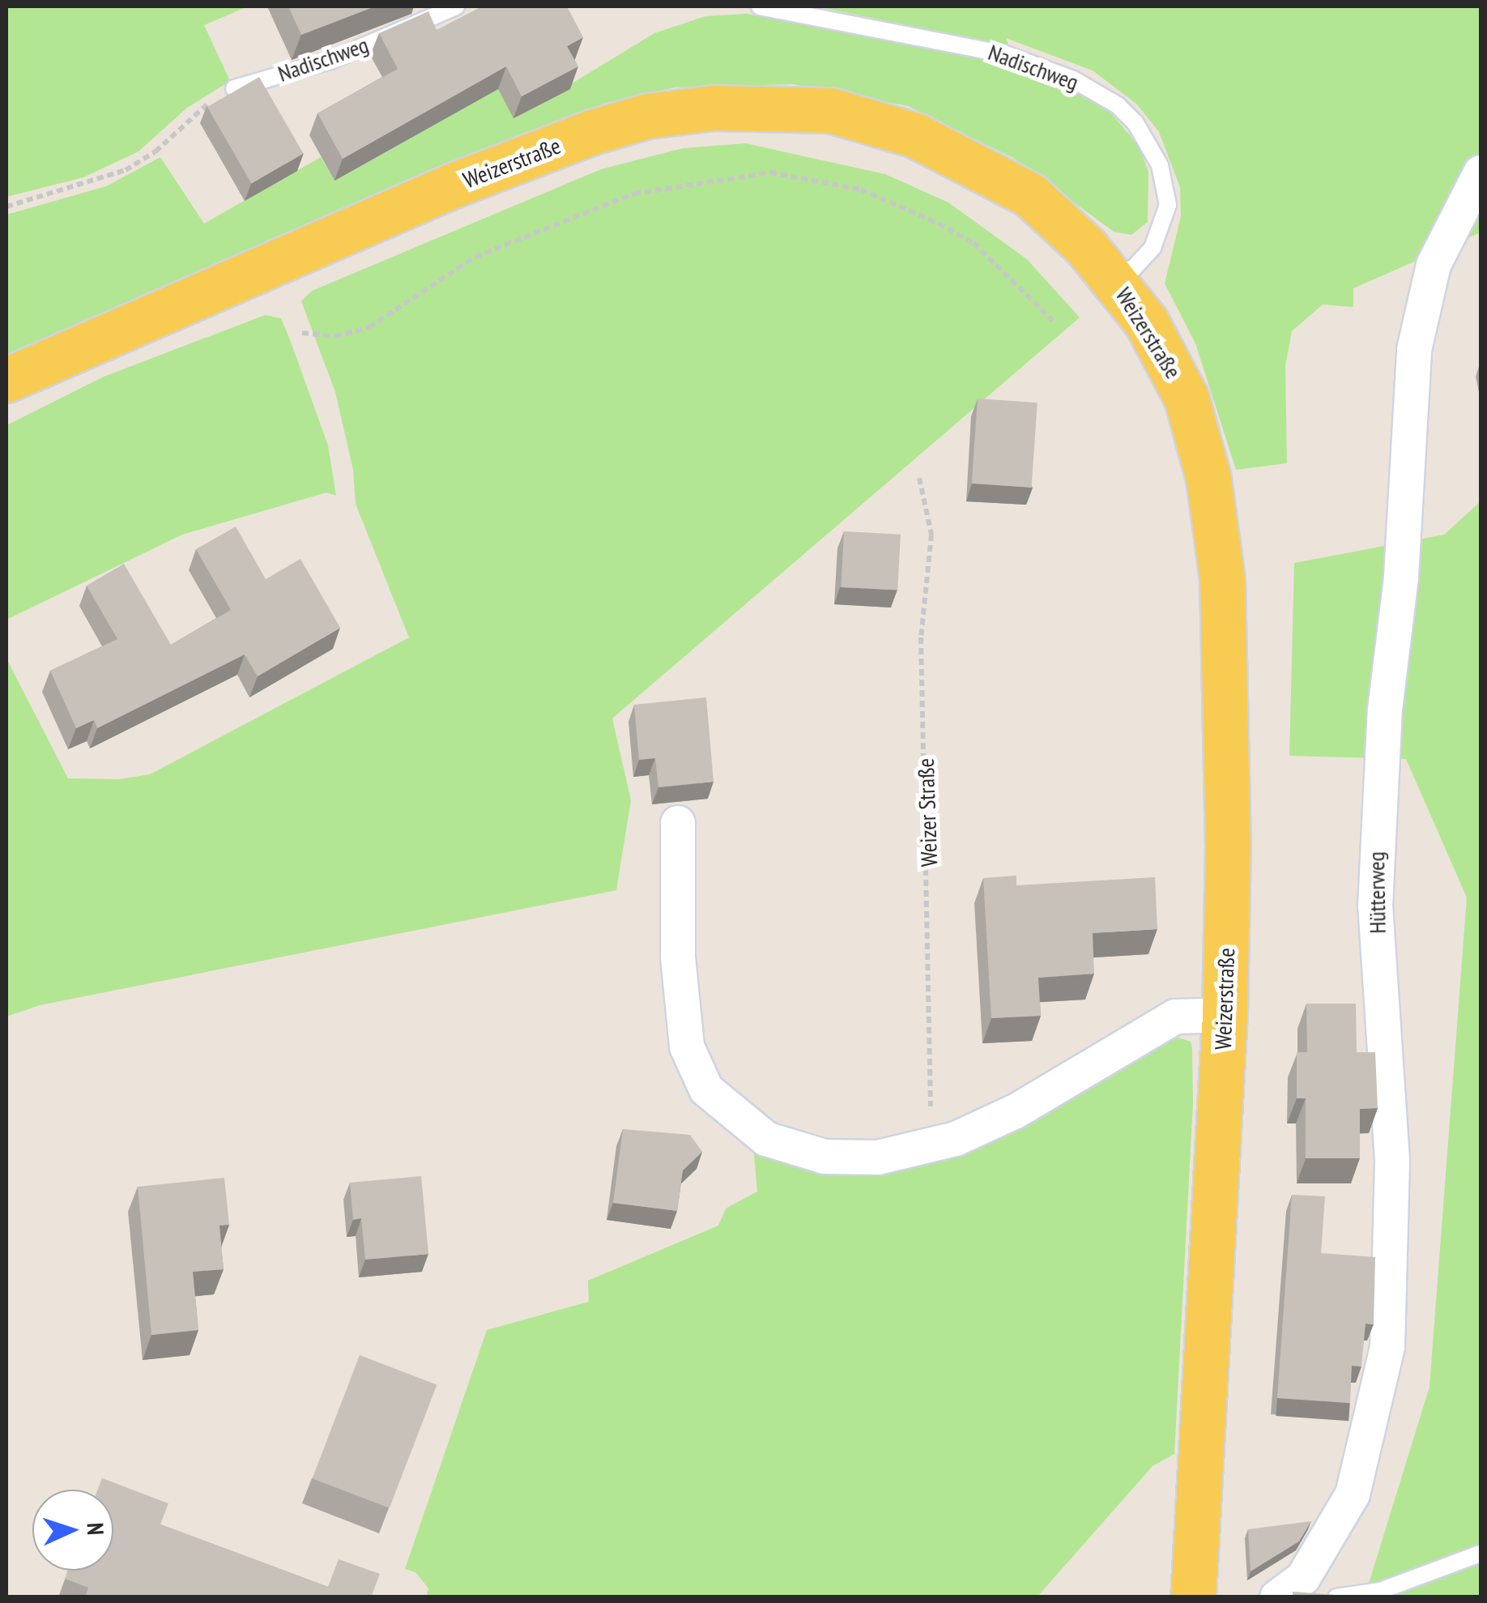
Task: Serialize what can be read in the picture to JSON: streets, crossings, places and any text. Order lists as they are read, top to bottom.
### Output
{
  "streets": {
    "main road": ["Weizerstraße"],
    "street": ["Hütterweg"],
    "lane": ["Nadischweg"],
    "path": ["Weizer Straße"]
  },
  "crossings": [
    ["Nadischweg", "Weizerstraße"]
  ],
  "north": "right"
}
